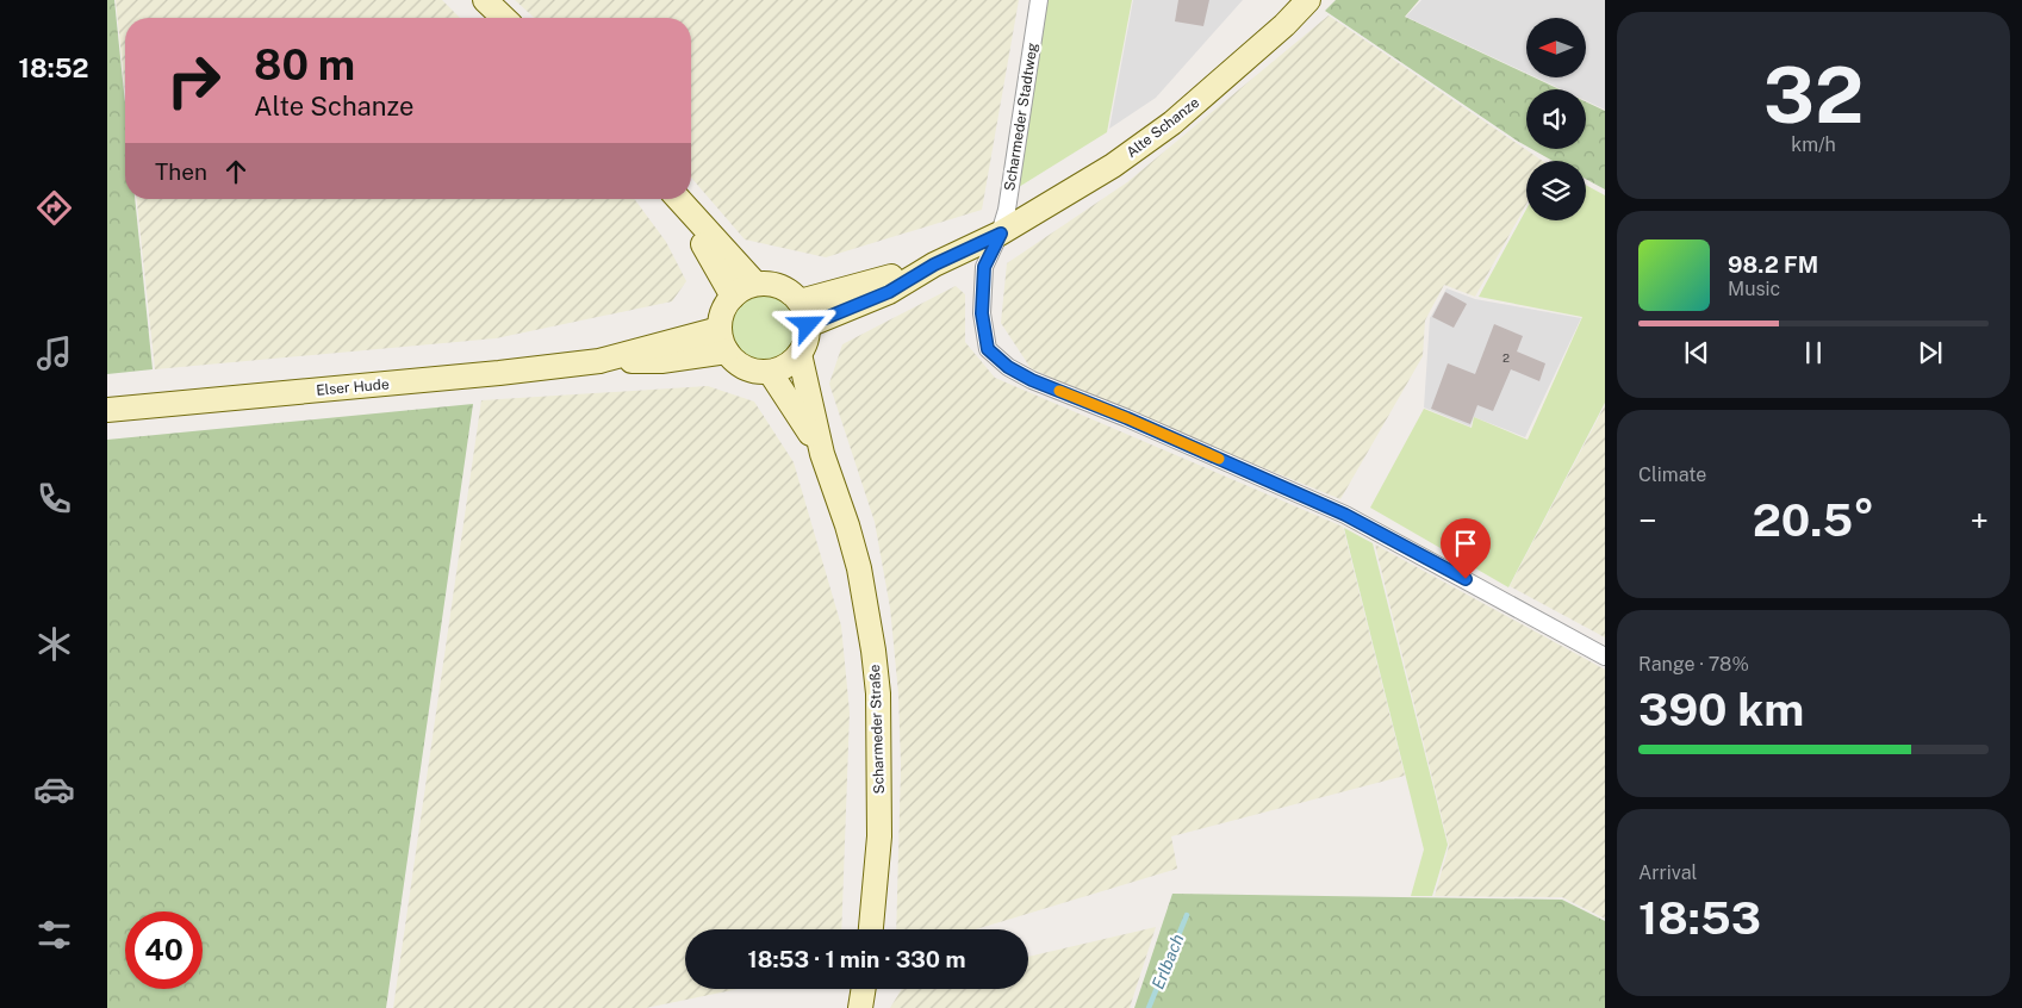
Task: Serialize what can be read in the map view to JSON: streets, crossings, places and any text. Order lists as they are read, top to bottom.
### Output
{
  "streets": {
    "street": [
      "Scharmeder Stadtweg",
      "Alte Schanze",
      "Elser Hude",
      "Scharmeder Straße"
    ]
  },
  "crossings": [
    ["Scharmeder Stadtweg", "Alte Schanze"],
    ["Alte Schanze", "Elser Hude"],
    ["Alte Schanze", "Scharmeder Straße"],
    ["Elser Hude", "Scharmeder Straße"]
  ],
  "water": ["Erlbach"],
  "house_numbers": ["2"],
  "north": "left",
  "page": {
    "tabs": "18:52",
    "tile": [
      ["32", "km/h"],
      "Climate",
      ["Range · 78%", "390 km"],
      ["Arrival", "18:53"]
    ],
    "turn": ["80 m", "Alte Schanze"],
    "then": "Then",
    "song": ["98.2 FM", "Music"],
    "heat": ["−", "20.5°", "+"],
    "limit": "40",
    "trip": "18:53 · 1 min · 330 m"
  }
}
